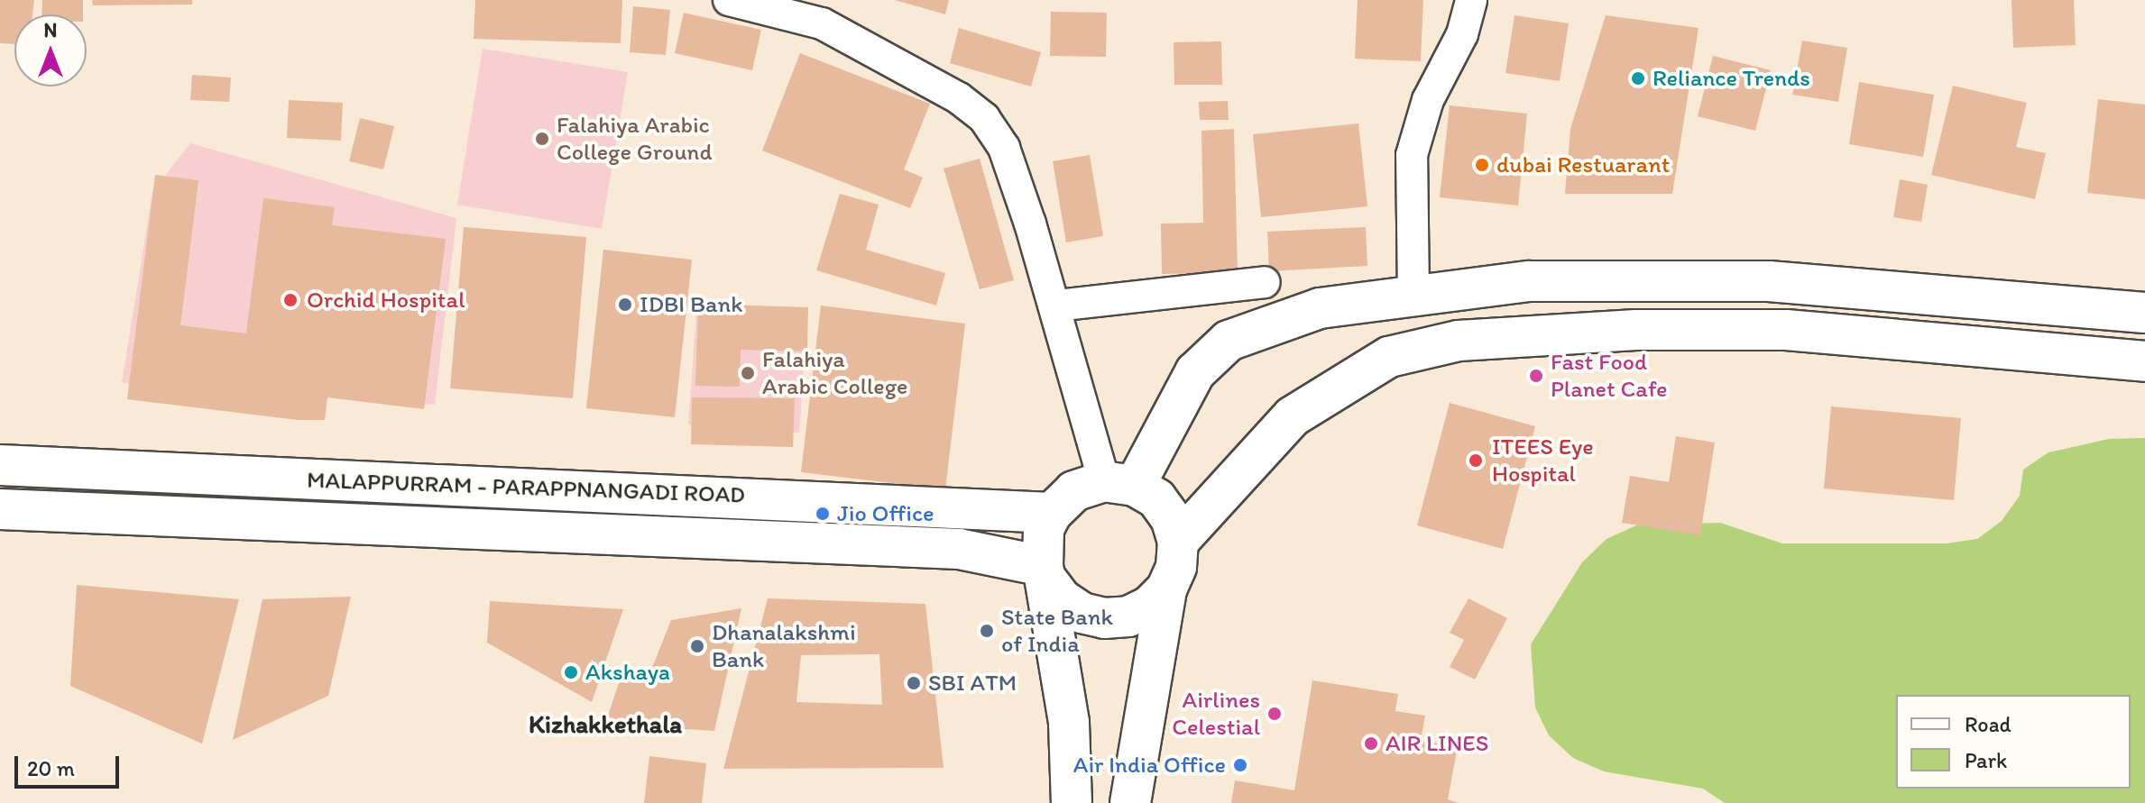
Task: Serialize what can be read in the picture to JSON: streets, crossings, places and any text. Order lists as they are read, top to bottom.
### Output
{
  "streets": {
    "main road": ["MALAPPURRAM - PARAPPNANGADI ROAD"]
  },
  "districts": ["Kizhakkethala"],
  "places": [
    "Reliance Trends",
    "Falahiya Arabic College Ground",
    "dubai Restuarant",
    "Orchid Hospital",
    "IDBI Bank",
    "Falahiya Arabic College",
    "Fast Food Planet Cafe",
    "ITEES Eye Hospital",
    "Jio Office",
    "State Bank of India",
    "Dhanalakshmi Bank",
    "Akshaya",
    "SBI ATM",
    "Airlines Celestial",
    "AIR LINES",
    "Air India Office"
  ],
  "legend": ["Road", "Park"],
  "scale_bar": "20 m",
  "north": "top"
}
